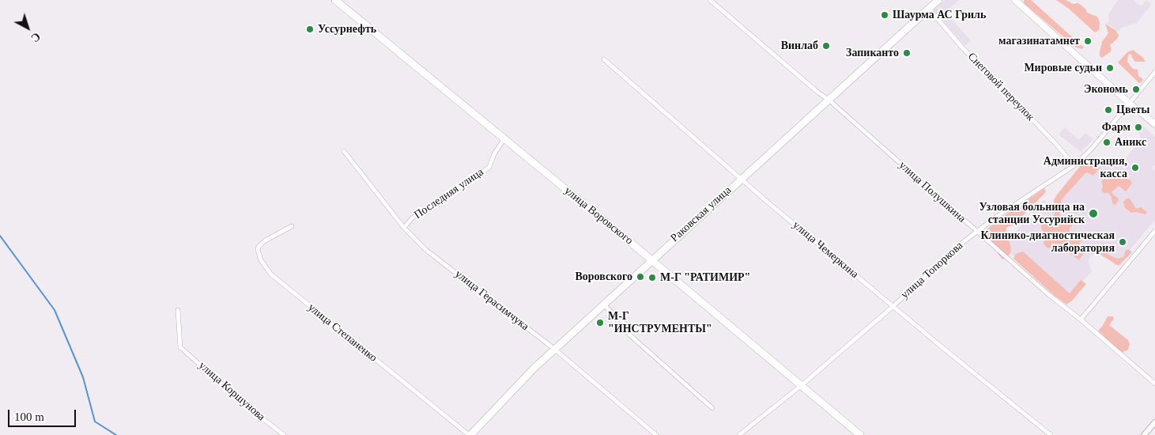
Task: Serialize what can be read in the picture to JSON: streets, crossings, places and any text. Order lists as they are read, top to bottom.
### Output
{
  "streets": {
    "main road": ["Раковская улица", "улица Воровского"],
    "street": [
      "Снеговой переулок",
      "улица Полушкина",
      "Последняя улица",
      "улица Чемеркина",
      "улица Топоркова",
      "улица Герасимчука",
      "улица Степаненко",
      "улица Коршунова"
    ]
  },
  "crossings": [
    ["Снеговой переулок", "Раковская улица"],
    ["Снеговой переулок", "улица Топоркова"],
    ["улица Полушкина", "Раковская улица"],
    ["улица Полушкина", "улица Топоркова"],
    ["Последняя улица", "улица Воровского"],
    ["Последняя улица", "улица Герасимчука"],
    ["Раковская улица", "улица Воровского"],
    ["Раковская улица", "улица Чемеркина"],
    ["Раковская улица", "улица Герасимчука"],
    ["Раковская улица", "улица Степаненко"],
    ["улица Воровского", "улица Топоркова"],
    ["улица Чемеркина", "улица Топоркова"]
  ],
  "places": [
    "Шаурма АС Гриль",
    "Уссурнефть",
    "магазинатамнет",
    "Винлаб",
    "Запиканто",
    "Мировые судьи",
    "Экономь",
    "Цветы",
    "Фарм",
    "Аникс",
    "Администрация, касса",
    "Узловая больница на станции Уссурийск",
    "Клинико-диагностическая лаборатория",
    "Воровского",
    "М-Г \"РАТИМИР\"",
    "М-Г \"ИНСТРУМЕНТЫ\""
  ],
  "scale_bar": "100 m",
  "north": "bottom right"
}
